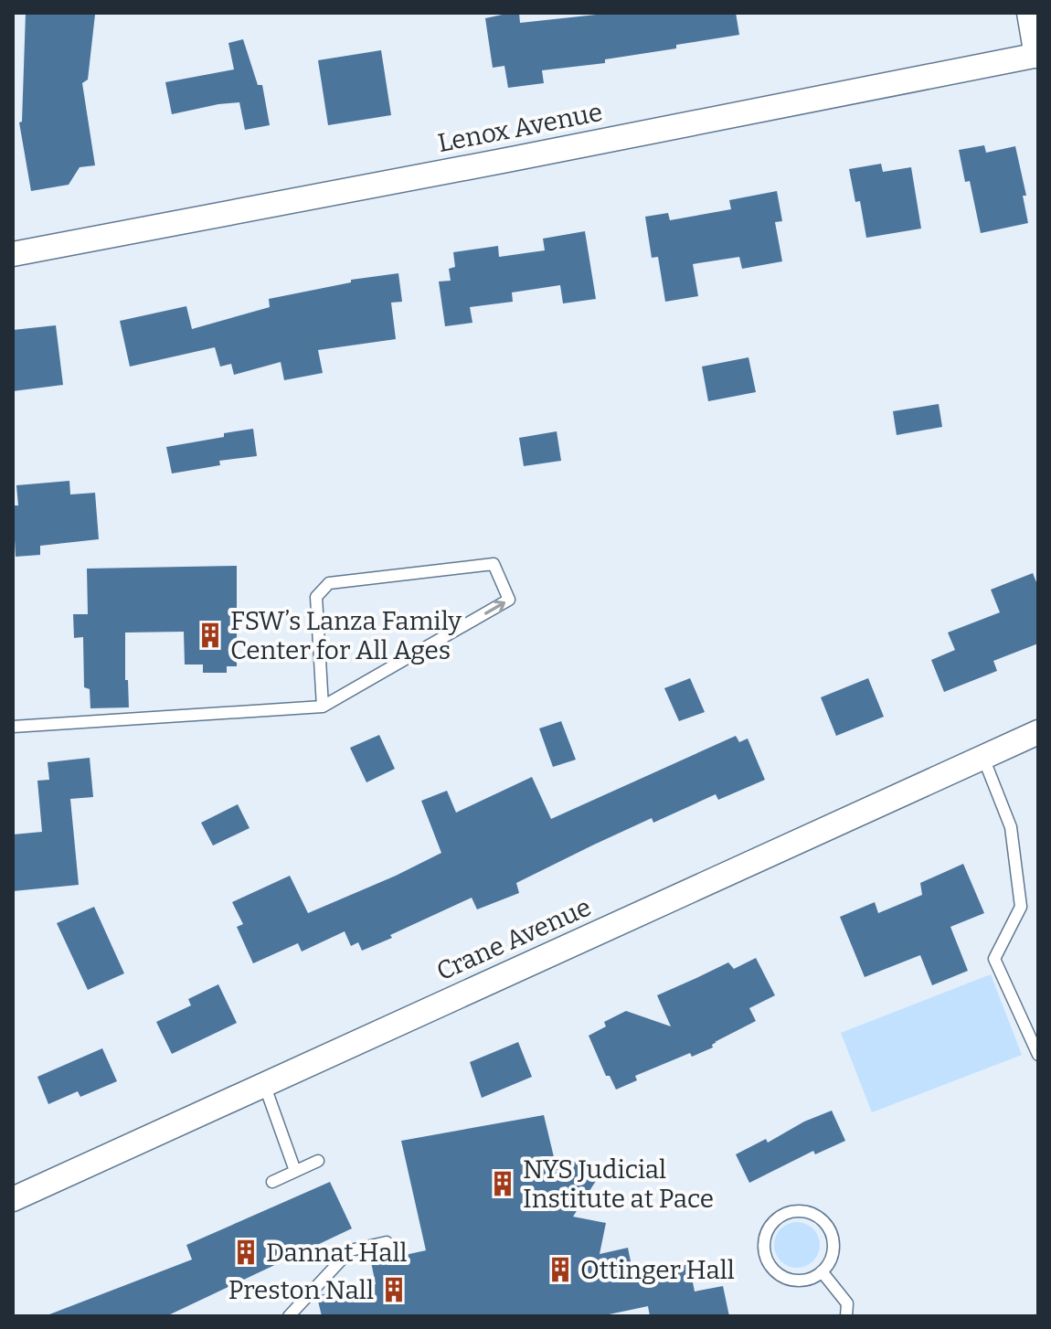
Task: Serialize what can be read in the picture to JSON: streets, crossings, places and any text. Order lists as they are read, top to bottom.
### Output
{
  "streets": {
    "street": ["Lenox Avenue", "Crane Avenue"]
  },
  "places": {
    "building": [
      "FSW’s Lanza Family Center for All Ages",
      "NYS Judicial Institute at Pace",
      "Dannat Hall",
      "Ottinger Hall",
      "Preston Nall"
    ]
  }
}
